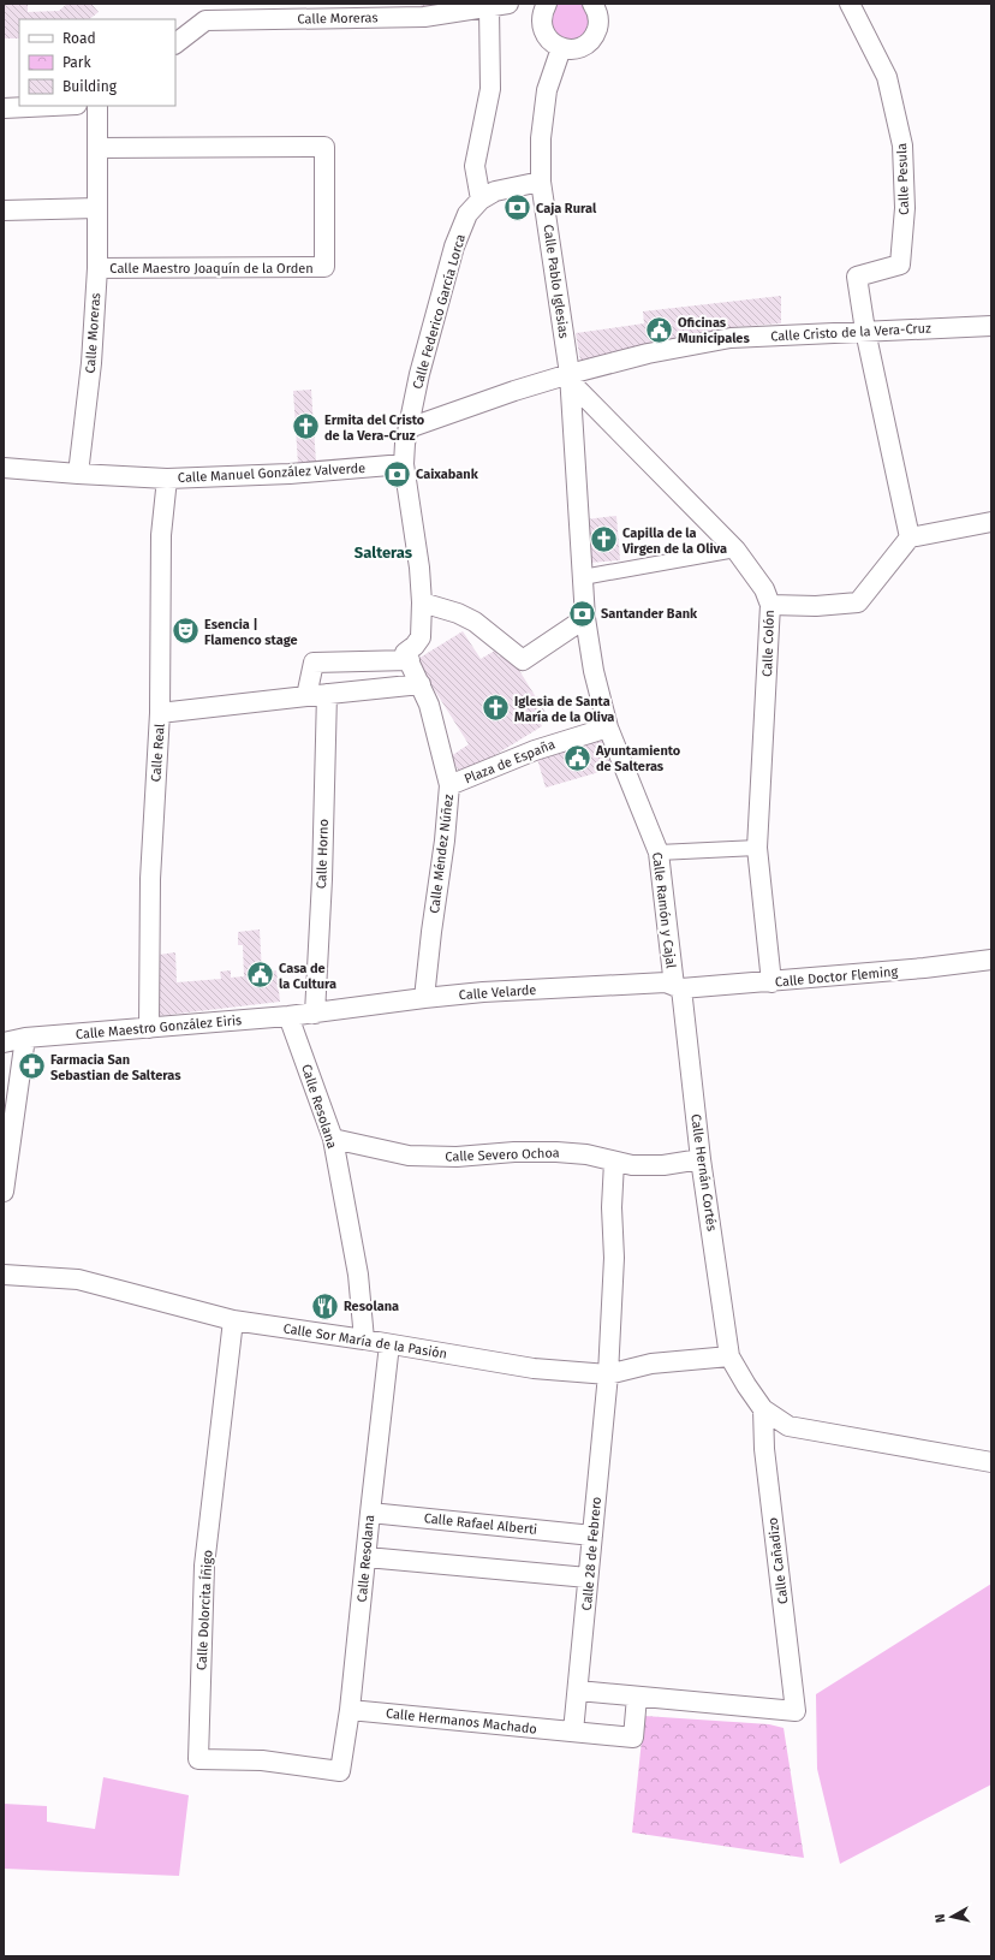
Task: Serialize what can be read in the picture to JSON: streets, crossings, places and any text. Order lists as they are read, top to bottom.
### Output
{
  "streets": {
    "street": [
      "Calle Moreras",
      "Calle Pesula",
      "Calle Maestro Joaquín de la Orden",
      "Calle Pablo Iglesias",
      "Calle Federico García Lorca",
      "Calle Cristo de la Vera-Cruz",
      "Calle Manuel González Valverde",
      "Calle Colón",
      "Calle Real",
      "Plaza de España",
      "Calle Horno",
      "Calle Méndez Núñez",
      "Calle Ramón y Cajal",
      "Calle Doctor Fleming",
      "Calle Velarde",
      "Calle Maestro González Eiris",
      "Calle Resolana",
      "Calle Severo Ochoa",
      "Calle Hernán Cortés",
      "Calle Sor María de la Pasión",
      "Calle Rafael Alberti",
      "Calle 28 de Febrero",
      "Calle Cañadizo",
      "Calle Dolorcita Íñigo",
      "Calle Hermanos Machado"
    ]
  },
  "crossings": [
    ["Calle Moreras", "Calle Maestro Joaquín de la Orden"],
    ["Calle Moreras", "Calle Manuel González Valverde"],
    ["Calle Pesula", "Calle Cristo de la Vera-Cruz"],
    ["Calle Pablo Iglesias", "Calle Federico García Lorca"],
    ["Calle Pablo Iglesias", "Calle Cristo de la Vera-Cruz"],
    ["Calle Pablo Iglesias", "Calle Colón"],
    ["Calle Federico García Lorca", "Calle Cristo de la Vera-Cruz"],
    ["Calle Federico García Lorca", "Calle Manuel González Valverde"],
    ["Calle Federico García Lorca", "Calle Méndez Núñez"],
    ["Calle Cristo de la Vera-Cruz", "Calle Colón"],
    ["Calle Manuel González Valverde", "Calle Real"],
    ["Calle Colón", "Calle Doctor Fleming"],
    ["Calle Real", "Calle Maestro González Eiris"],
    ["Plaza de España", "Calle Méndez Núñez"],
    ["Plaza de España", "Calle Ramón y Cajal"],
    ["Calle Horno", "Calle Velarde"],
    ["Calle Horno", "Calle Maestro González Eiris"],
    ["Calle Méndez Núñez", "Calle Velarde"],
    ["Calle Ramón y Cajal", "Calle Doctor Fleming"],
    ["Calle Ramón y Cajal", "Calle Velarde"],
    ["Calle Ramón y Cajal", "Calle Hernán Cortés"],
    ["Calle Doctor Fleming", "Calle Velarde"],
    ["Calle Doctor Fleming", "Calle Hernán Cortés"],
    ["Calle Velarde", "Calle Maestro González Eiris"],
    ["Calle Velarde", "Calle Hernán Cortés"],
    ["Calle Maestro González Eiris", "Calle Resolana"],
    ["Calle Resolana", "Calle Severo Ochoa"],
    ["Calle Resolana", "Calle Sor María de la Pasión"],
    ["Calle Resolana", "Calle Rafael Alberti"],
    ["Calle Resolana", "Calle Dolorcita Íñigo"],
    ["Calle Resolana", "Calle Hermanos Machado"],
    ["Calle Severo Ochoa", "Calle Hernán Cortés"],
    ["Calle Severo Ochoa", "Calle 28 de Febrero"],
    ["Calle Hernán Cortés", "Calle Sor María de la Pasión"],
    ["Calle Sor María de la Pasión", "Calle 28 de Febrero"],
    ["Calle Sor María de la Pasión", "Calle Dolorcita Íñigo"],
    ["Calle Rafael Alberti", "Calle 28 de Febrero"],
    ["Calle 28 de Febrero", "Calle Hermanos Machado"],
    ["Calle Cañadizo", "Calle Hermanos Machado"]
  ],
  "districts": ["Salteras"],
  "places": {
    "bank": ["Caja Rural", "Caixabank", "Santander Bank"],
    "public building": ["Oficinas Municipales", "Ayuntamiento de Salteras", "Casa de la Cultura"],
    "church": ["Ermita del Cristo de la Vera-Cruz", "Capilla de la Virgen de la Oliva", "Iglesia de Santa María de la Oliva"],
    "theatre": ["Esencia | Flamenco stage"],
    "pharmacy": ["Farmacia San Sebastian de Salteras"],
    "restaurant": ["Resolana"]
  },
  "legend": ["Road", "Park", "Building"],
  "north": "left"
}
